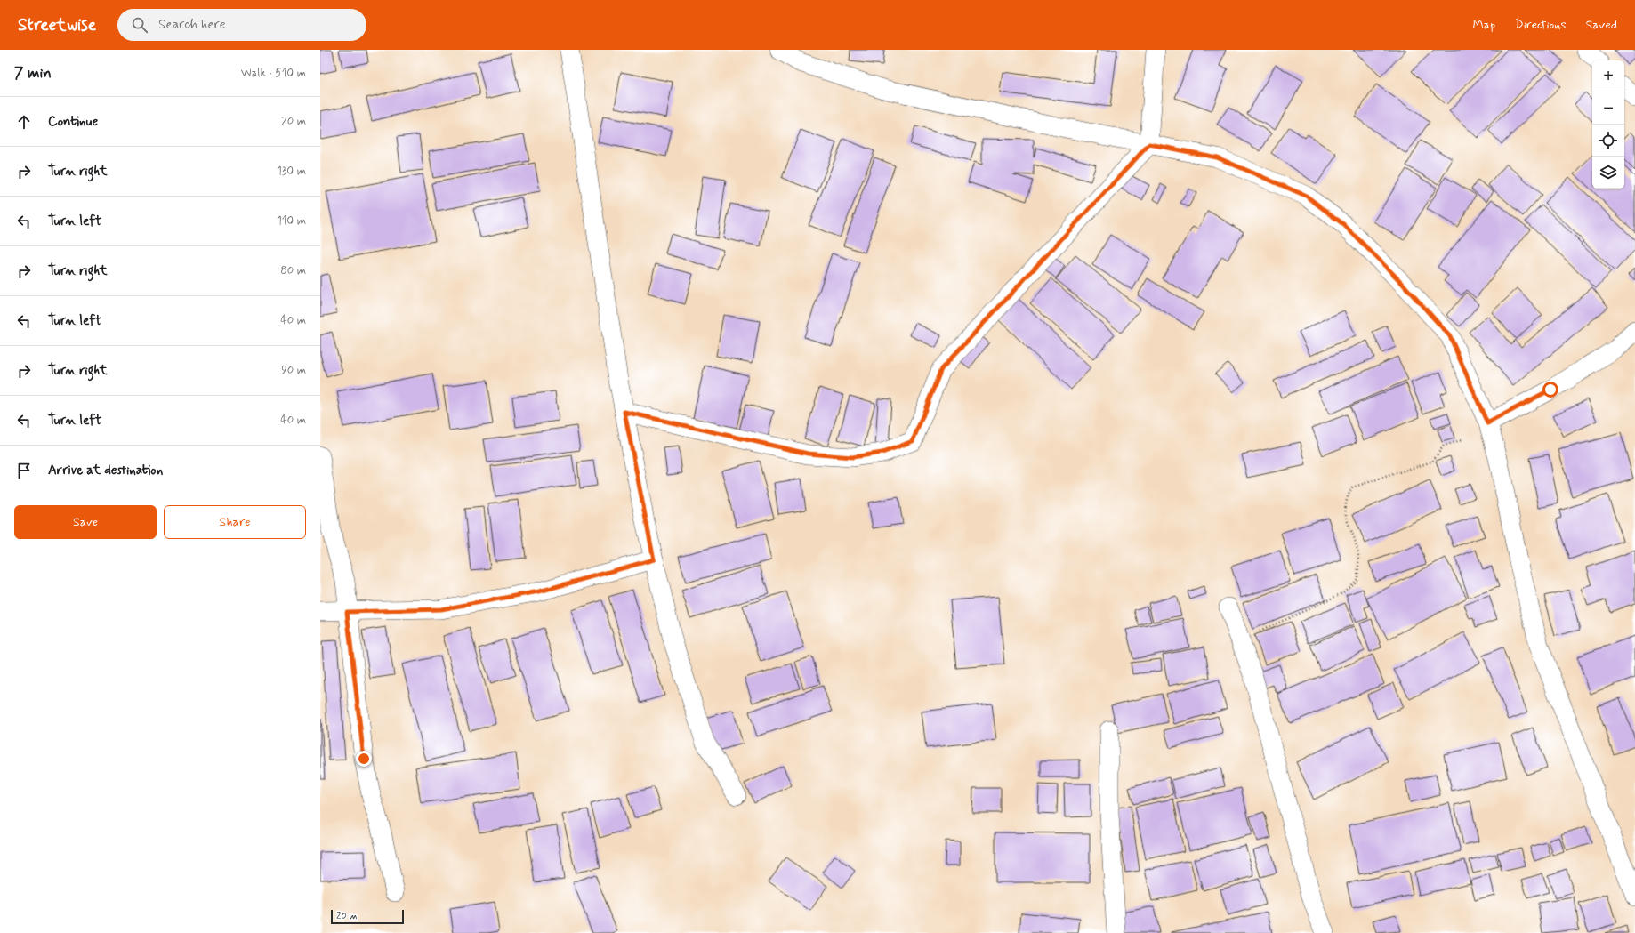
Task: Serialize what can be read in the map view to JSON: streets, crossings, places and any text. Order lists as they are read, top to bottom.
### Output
{
  "scale_bar": "20 m",
  "page": {
    "header": "Streetwise",
    "search": "Search here",
    "nav": ["Map", "Directions", "Saved"],
    "heading": ["7 min", "Walk · 510 m"],
    "map_buttons": ["+", "−"],
    "list": [
      ["Continue", "20 m"],
      ["Turn right", "130 m"],
      ["Turn left", "110 m"],
      ["Turn right", "80 m"],
      ["Turn left", "40 m"],
      ["Turn right", "90 m"],
      ["Turn left", "40 m"],
      "Arrive at destination"
    ],
    "buttons": ["Save", "Share"],
    "scale": "20 m"
  }
}
